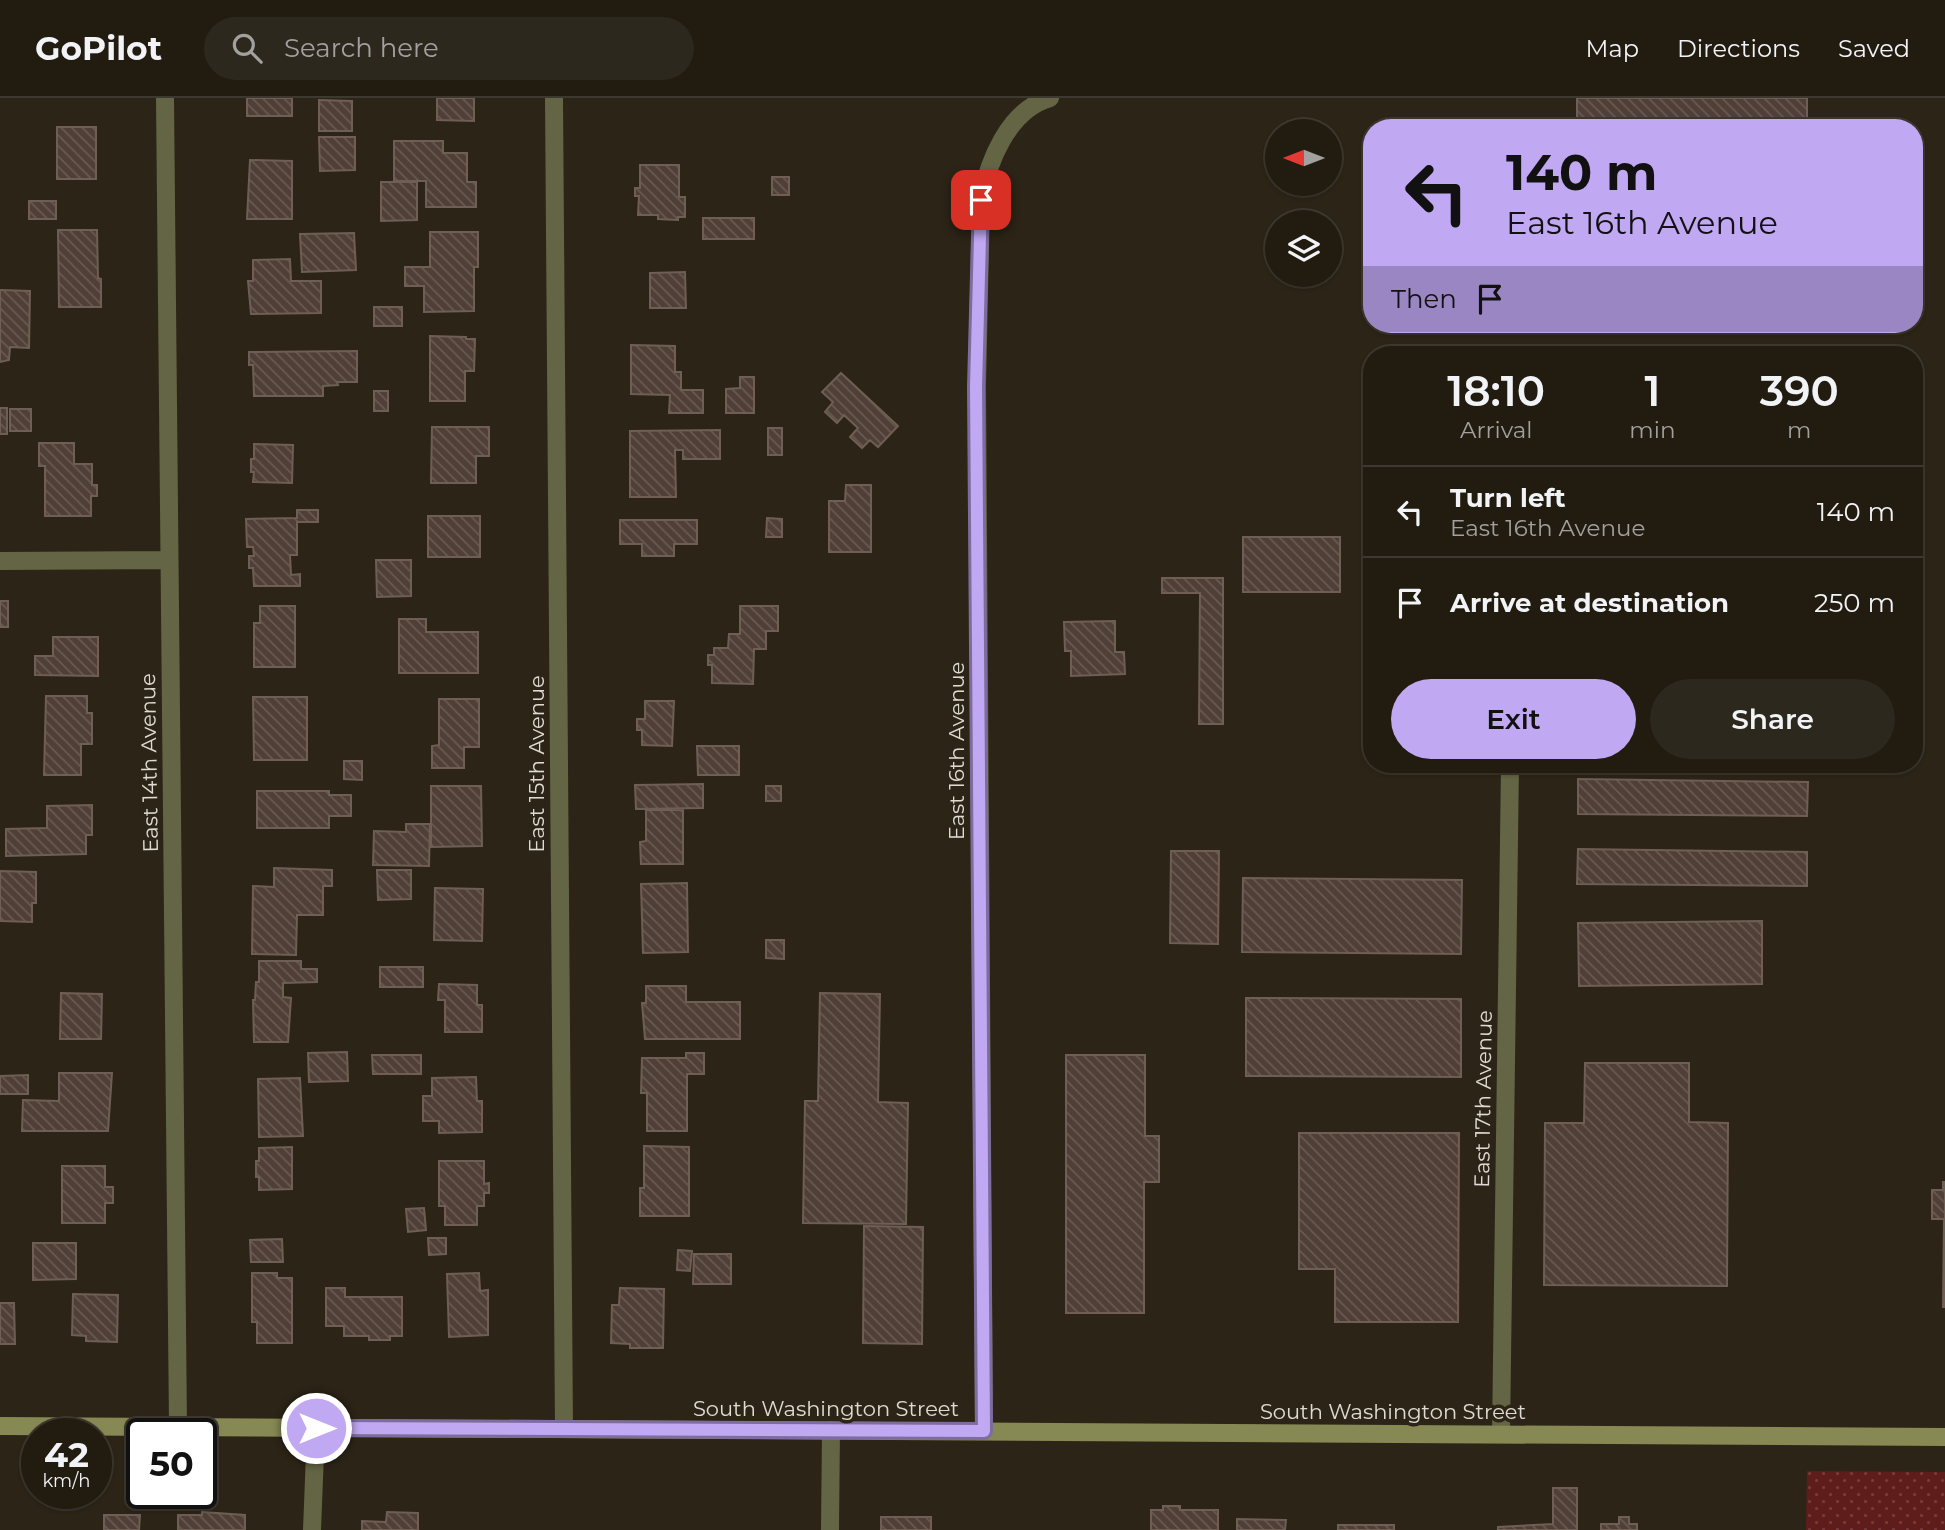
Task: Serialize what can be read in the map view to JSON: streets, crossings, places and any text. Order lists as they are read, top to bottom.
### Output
{
  "streets": {
    "main road": ["South Washington Street"],
    "street": [
      "East 16th Avenue",
      "East 14th Avenue",
      "East 15th Avenue",
      "East 17th Avenue"
    ]
  },
  "crossings": [
    ["East 16th Avenue", "South Washington Street"],
    ["East 15th Avenue", "South Washington Street"],
    ["East 17th Avenue", "South Washington Street"]
  ],
  "north": "left",
  "page": {
    "header": "GoPilot",
    "search": "Search here",
    "nav": ["Map", "Directions", "Saved"],
    "turn": ["140 m", "East 16th Avenue"],
    "then": "Then",
    "eta": [
      "18:10",
      "Arrival",
      "1",
      "min",
      "390",
      "m"
    ],
    "list": [
      {
        "name": "Turn left",
        "note": "East 16th Avenue",
        "value": "140 m"
      },
      {
        "name": "Arrive at destination",
        "value": "250 m"
      }
    ],
    "buttons": ["Exit", "Share"],
    "speed": "42 km/h",
    "limit": "50"
  }
}
